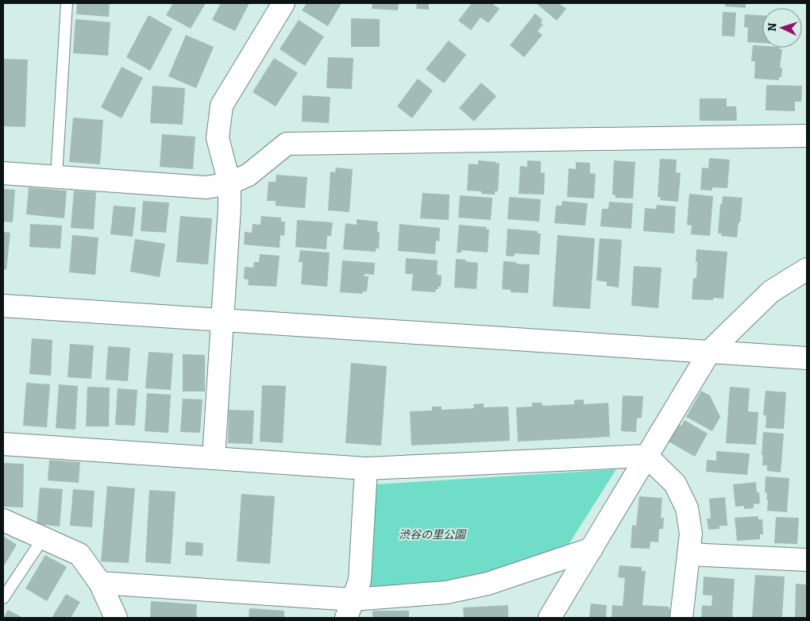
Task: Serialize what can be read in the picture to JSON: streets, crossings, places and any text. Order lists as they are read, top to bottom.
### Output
{
  "parks": ["渋谷の里公園"],
  "north": "left"
}
